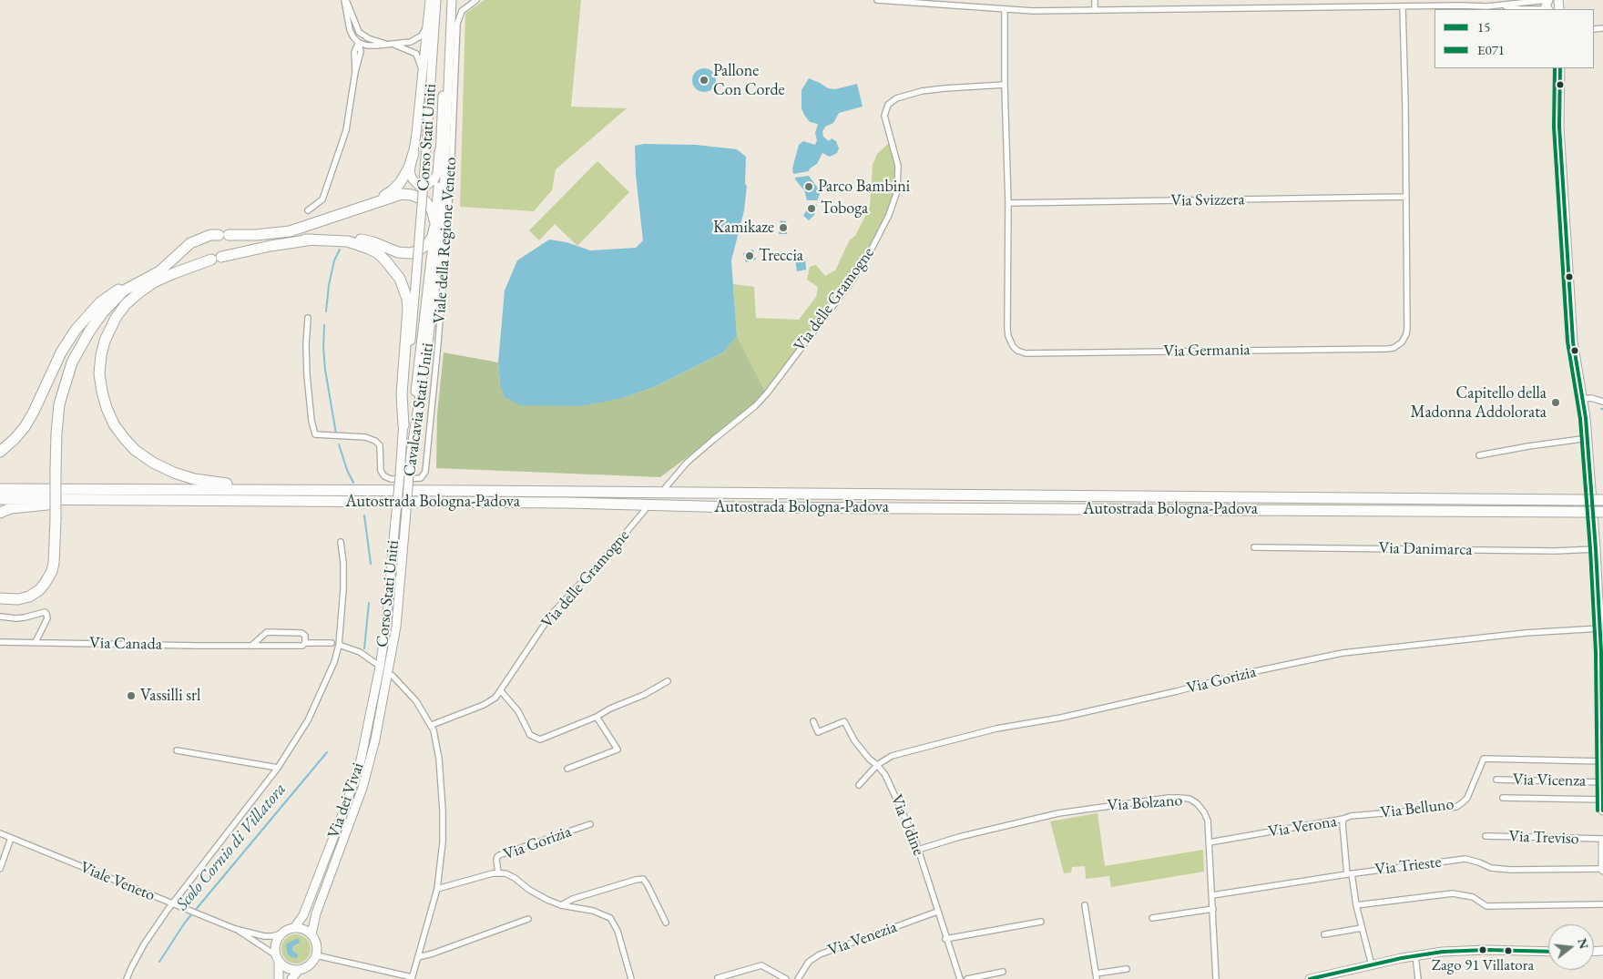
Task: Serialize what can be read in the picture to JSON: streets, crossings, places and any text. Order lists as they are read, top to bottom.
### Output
{
  "streets": {
    "highway": ["Autostrada Bologna-Padova"],
    "main road": ["Corso Stati Uniti", "Cavalcavia Stati Uniti", "Via dei Vivai"],
    "street": [
      "Via Svizzera",
      "Viale della Regione Veneto",
      "Via delle Gramogne",
      "Via Germania",
      "Via Danimarca",
      "Via Canada",
      "Via Gorizia",
      "Via Vicenza",
      "Via Bolzano",
      "Via Belluno",
      "Via Udine",
      "Via Verona",
      "Via Treviso",
      "Via Trieste",
      "Viale Veneto",
      "Via Venezia"
    ]
  },
  "crossings": [
    ["Corso Stati Uniti", "Cavalcavia Stati Uniti"],
    ["Corso Stati Uniti", "Via dei Vivai"],
    ["Via Svizzera", "Via Germania"],
    ["Via delle Gramogne", "Via Germania"],
    ["Cavalcavia Stati Uniti", "Via dei Vivai"],
    ["Via Gorizia", "Via Udine"],
    ["Via dei Vivai", "Viale Veneto"],
    ["Via Bolzano", "Via Udine"],
    ["Via Bolzano", "Via Verona"],
    ["Via Bolzano", "Via Trieste"],
    ["Via Belluno", "Via Verona"],
    ["Via Udine", "Via Venezia"],
    ["Via Verona", "Via Trieste"]
  ],
  "water": ["Scolo Cornio di Villatora"],
  "places": [
    "Pallone Con Corde",
    "Parco Bambini",
    "Toboga",
    "Kamikaze",
    "Treccia",
    "Capitello della Madonna Addolorata",
    "Vassilli srl",
    "Zago 91 Villatora"
  ],
  "lines": ["transit line 15", "transit line E071"],
  "legend": ["15", "E071"],
  "north": "right"
}
